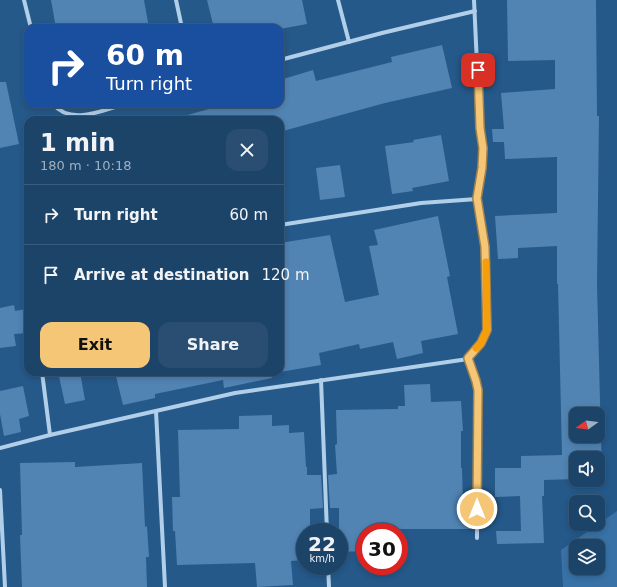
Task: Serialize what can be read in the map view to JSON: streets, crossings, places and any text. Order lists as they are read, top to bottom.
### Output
{
  "north": "left",
  "page": {
    "turn": ["60 m", "Turn right"],
    "heading": ["1 min", "180 m · 10:18"],
    "list": [
      {
        "name": "Turn right",
        "value": "60 m"
      },
      {
        "name": "Arrive at destination",
        "value": "120 m"
      }
    ],
    "buttons": ["Exit", "Share"],
    "speed": "22 km/h",
    "limit": "30"
  }
}
